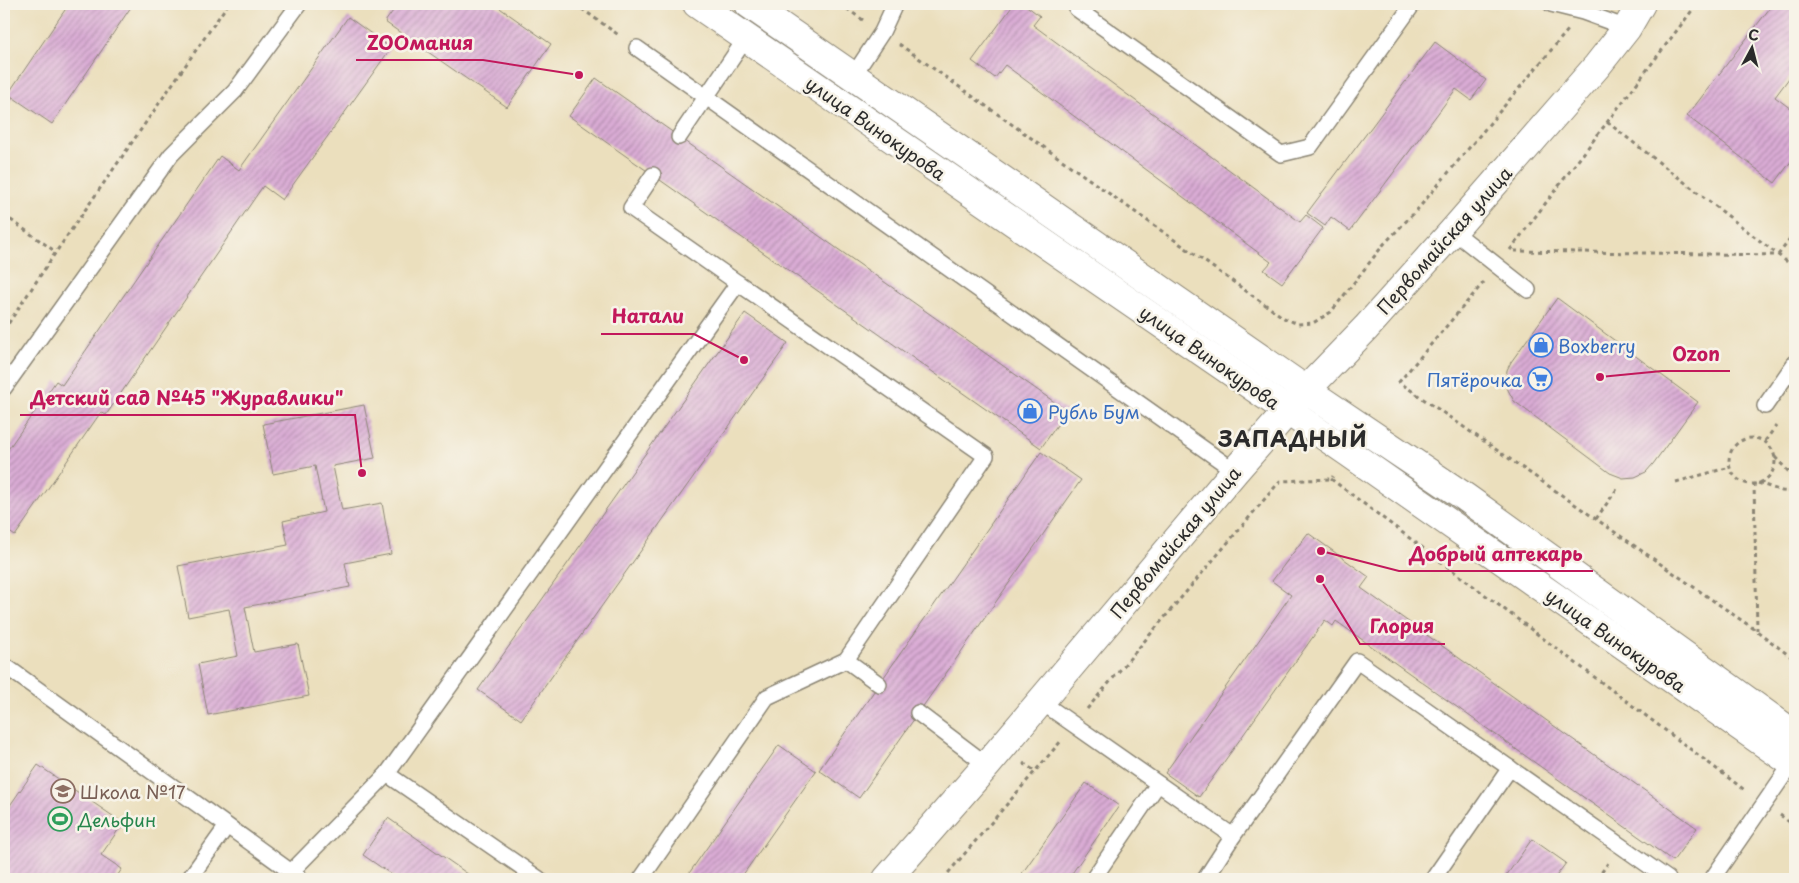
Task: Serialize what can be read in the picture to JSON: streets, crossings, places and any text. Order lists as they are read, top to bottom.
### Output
{
  "streets": {
    "main road": ["улица Винокурова", "Первомайская улица"]
  },
  "crossings": [
    ["улица Винокурова", "Первомайская улица"]
  ],
  "districts": ["ЗАПАДНЫЙ"],
  "places": {
    "other": [
      "ZOOмания",
      "Натали",
      "Ozon",
      "Детский сад №45 \"Журавлики\"",
      "Добрый аптекарь",
      "Глория"
    ],
    "shop": ["Boxberry", "Рубль Бум"],
    "supermarket": ["Пятёрочка"],
    "school or university": ["Школа №17"],
    "sports": ["Дельфин"]
  },
  "north": "top"
}
